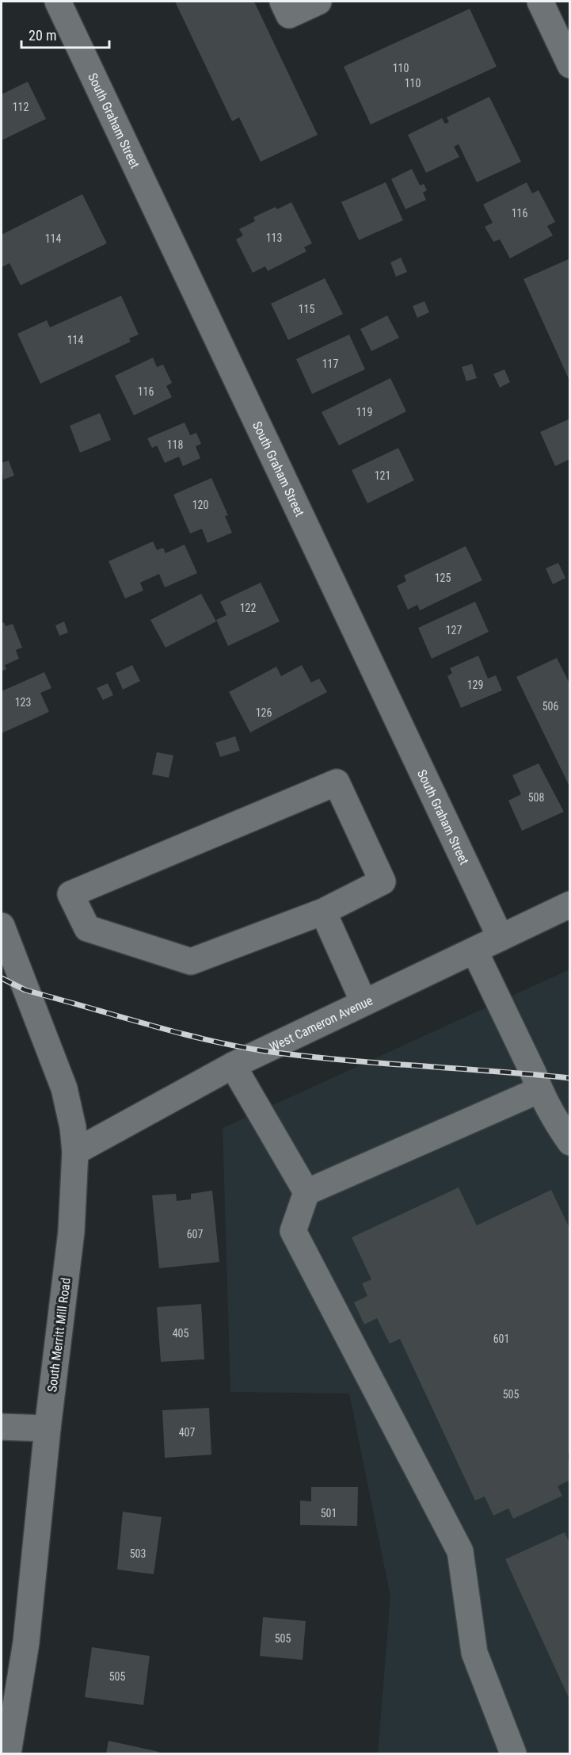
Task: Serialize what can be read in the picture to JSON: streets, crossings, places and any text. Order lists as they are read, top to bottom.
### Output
{
  "streets": {
    "street": ["South Graham Street", "West Cameron Avenue", "South Merritt Mill Road"]
  },
  "crossings": [
    ["South Graham Street", "West Cameron Avenue"],
    ["West Cameron Avenue", "South Merritt Mill Road"]
  ],
  "house_numbers": [
    "110",
    "110",
    "112",
    "116",
    "113",
    "114",
    "115",
    "114",
    "117",
    "116",
    "119",
    "118",
    "121",
    "120",
    "125",
    "122",
    "127",
    "129",
    "123",
    "506",
    "126",
    "508",
    "607",
    "405",
    "601",
    "505",
    "407",
    "501",
    "503",
    "505",
    "505"
  ],
  "scale_bar": "20 m"
}
